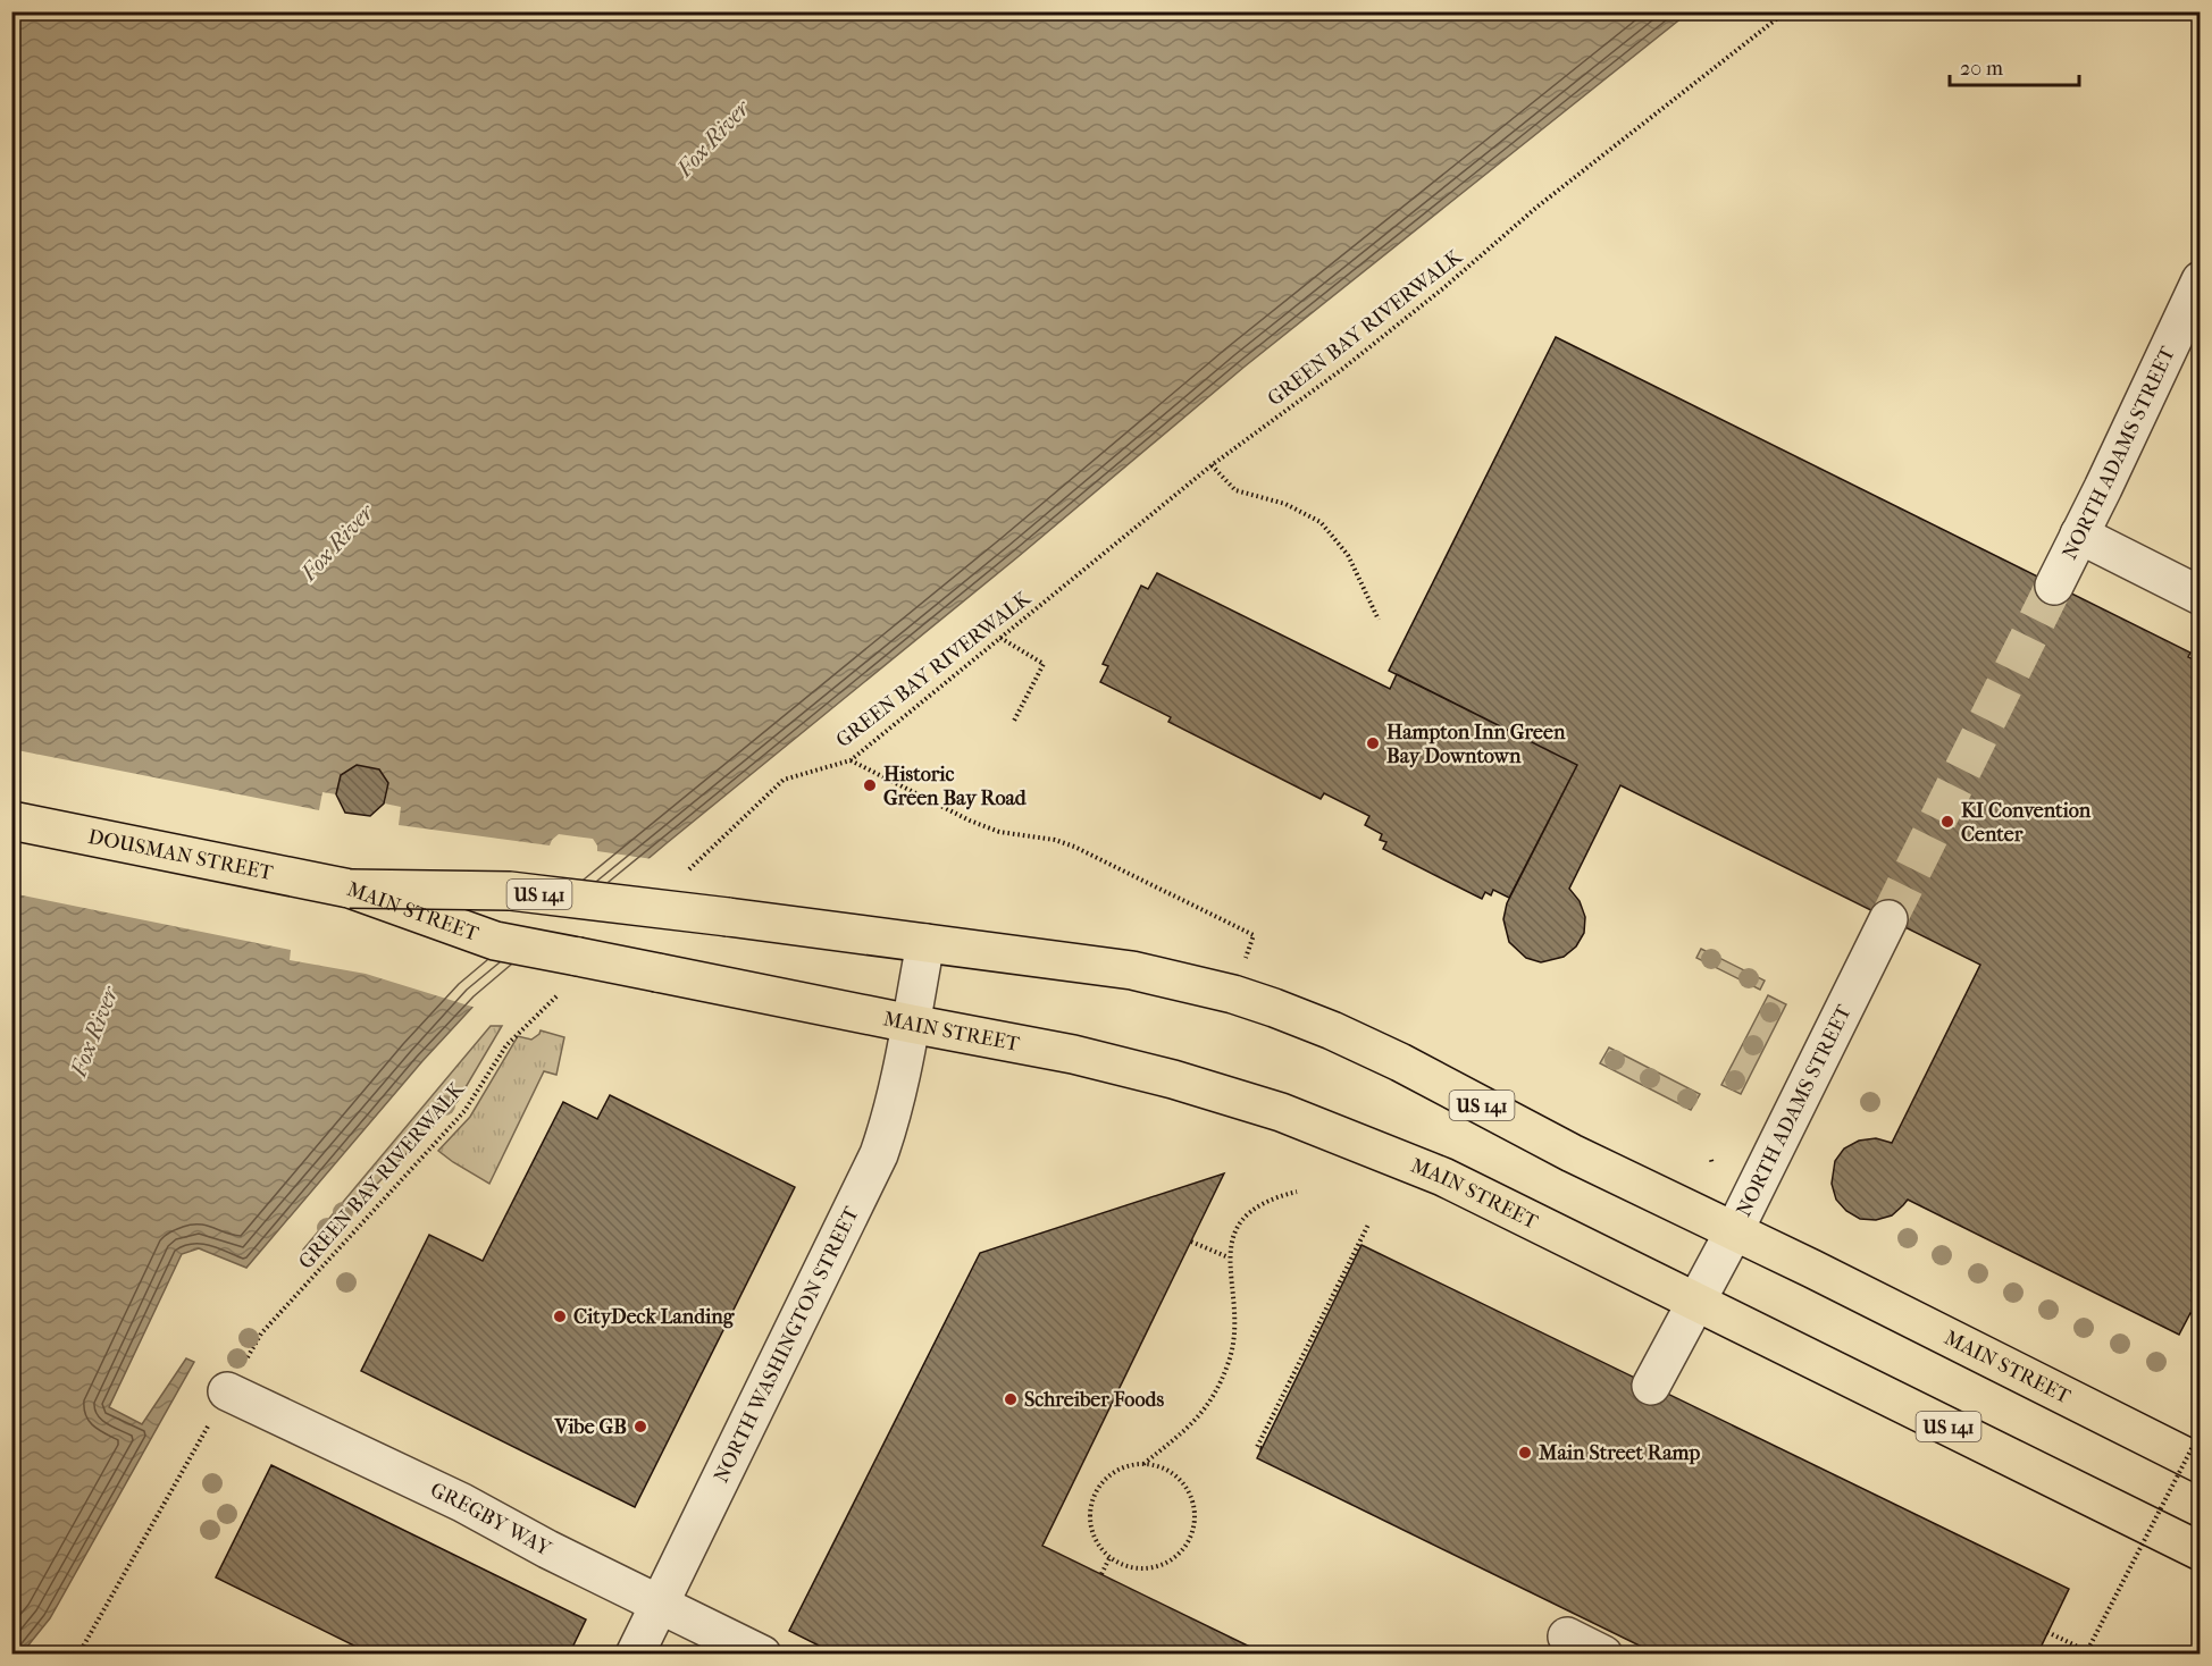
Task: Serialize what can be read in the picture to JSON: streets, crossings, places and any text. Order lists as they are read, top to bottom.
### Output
{
  "streets": {
    "main road": ["DOUSMAN STREET", "US 141", "MAIN STREET"],
    "street": ["NORTH ADAMS STREET", "NORTH WASHINGTON STREET", "GREGBY WAY"],
    "path": ["GREEN BAY RIVERWALK"]
  },
  "crossings": [
    ["GREEN BAY RIVERWALK", "GREGBY WAY"],
    ["NORTH ADAMS STREET", "MAIN STREET"],
    ["DOUSMAN STREET", "MAIN STREET"],
    ["MAIN STREET", "NORTH WASHINGTON STREET"],
    ["NORTH WASHINGTON STREET", "GREGBY WAY"]
  ],
  "water": ["Fox River"],
  "places": [
    "Hampton Inn Green Bay Downtown",
    "Historic Green Bay Road",
    "KI Convention Center",
    "CityDeck Landing",
    "Schreiber Foods",
    "Vibe GB",
    "Main Street Ramp"
  ],
  "scale_bar": "20 m"
}
